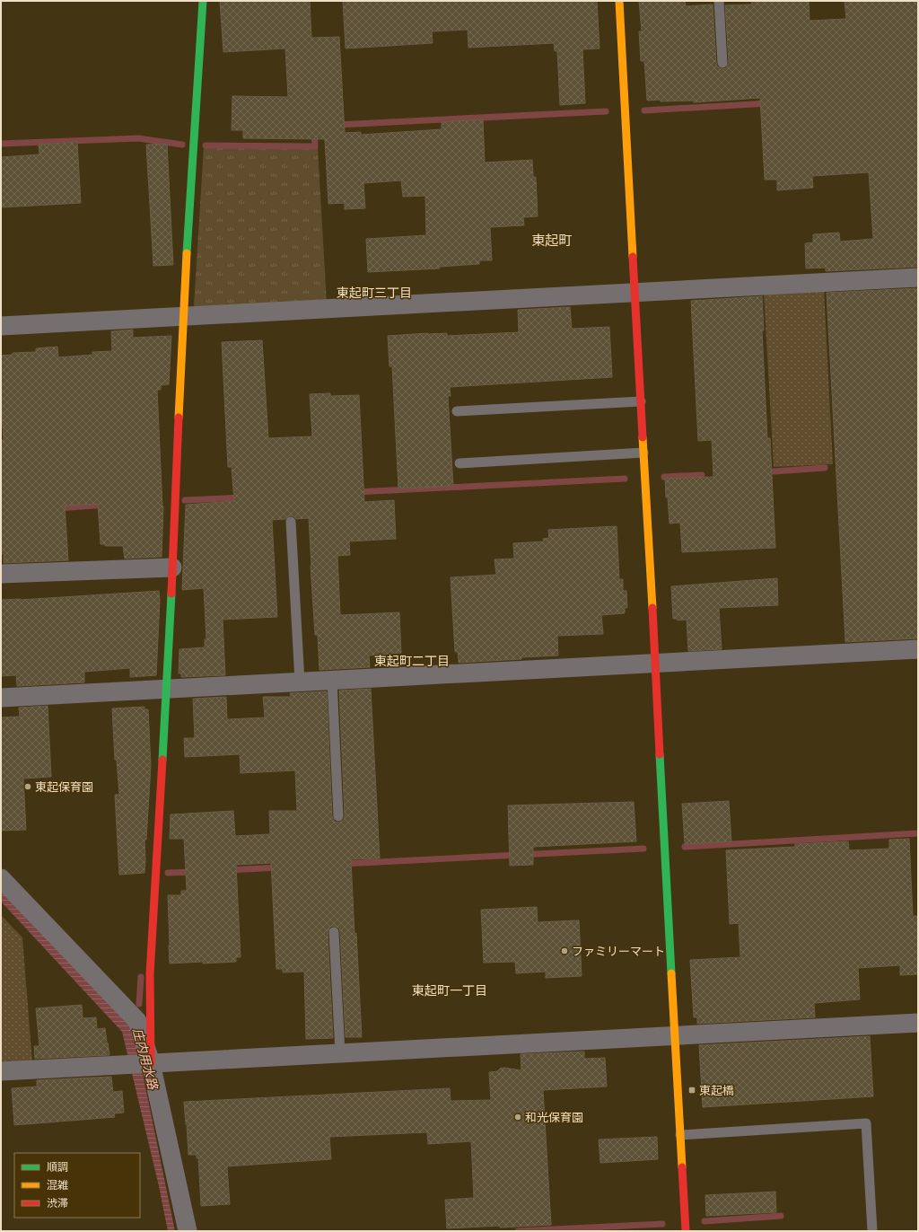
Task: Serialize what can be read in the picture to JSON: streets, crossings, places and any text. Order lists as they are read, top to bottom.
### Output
{
  "districts": [
    "東起町",
    "東起町三丁目",
    "東起町二丁目",
    "東起町一丁目"
  ],
  "water": ["庄内用水路"],
  "places": {
    "other": ["東起保育園", "ファミリーマート", "和光保育園"],
    "transit": ["東起橋"]
  },
  "legend": ["順調", "混雑", "渋滞"]
}
